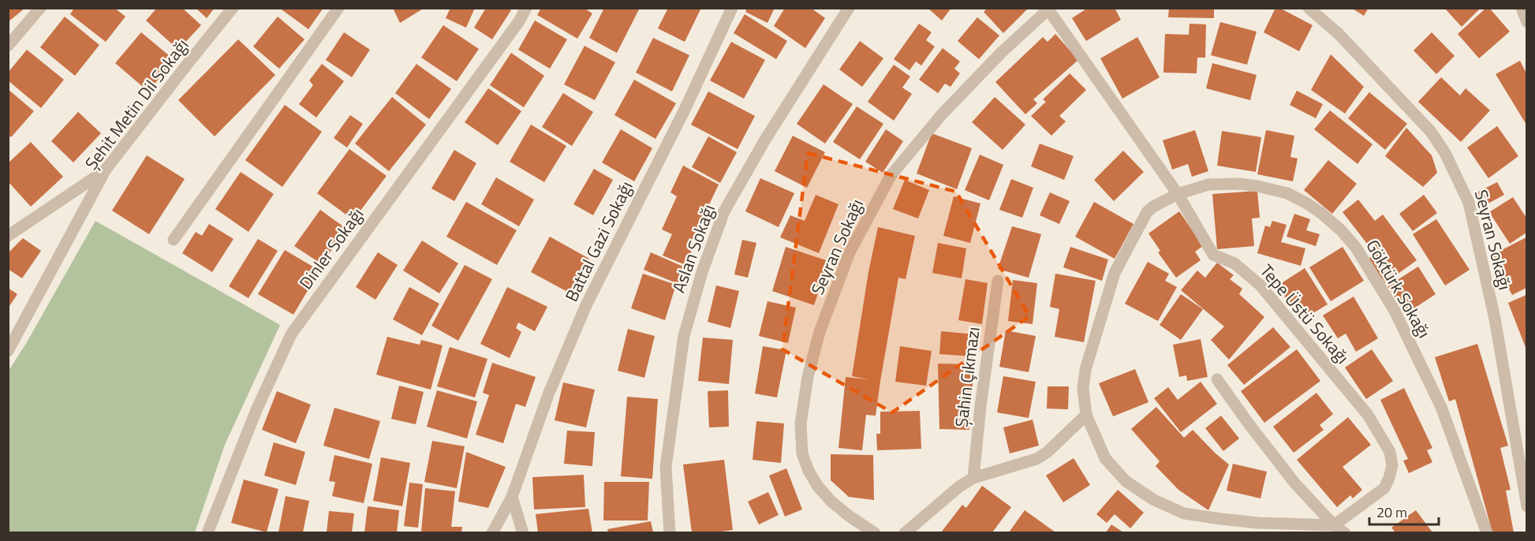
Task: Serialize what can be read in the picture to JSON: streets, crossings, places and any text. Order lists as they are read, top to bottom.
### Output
{
  "streets": {
    "street": [
      "Şehit Metin Dil Sokağı",
      "Seyran Sokağı",
      "Battal Gazi Sokağı",
      "Dinler Sokağı",
      "Aslan Sokağı",
      "Göktürk Sokağı",
      "Tepe Üstü Sokağı",
      "Şahin Çıkmazı"
    ]
  },
  "crossings": [
    ["Seyran Sokağı", "Tepe Üstü Sokağı"],
    ["Göktürk Sokağı", "Tepe Üstü Sokağı"]
  ],
  "scale_bar": "20 m"
}
